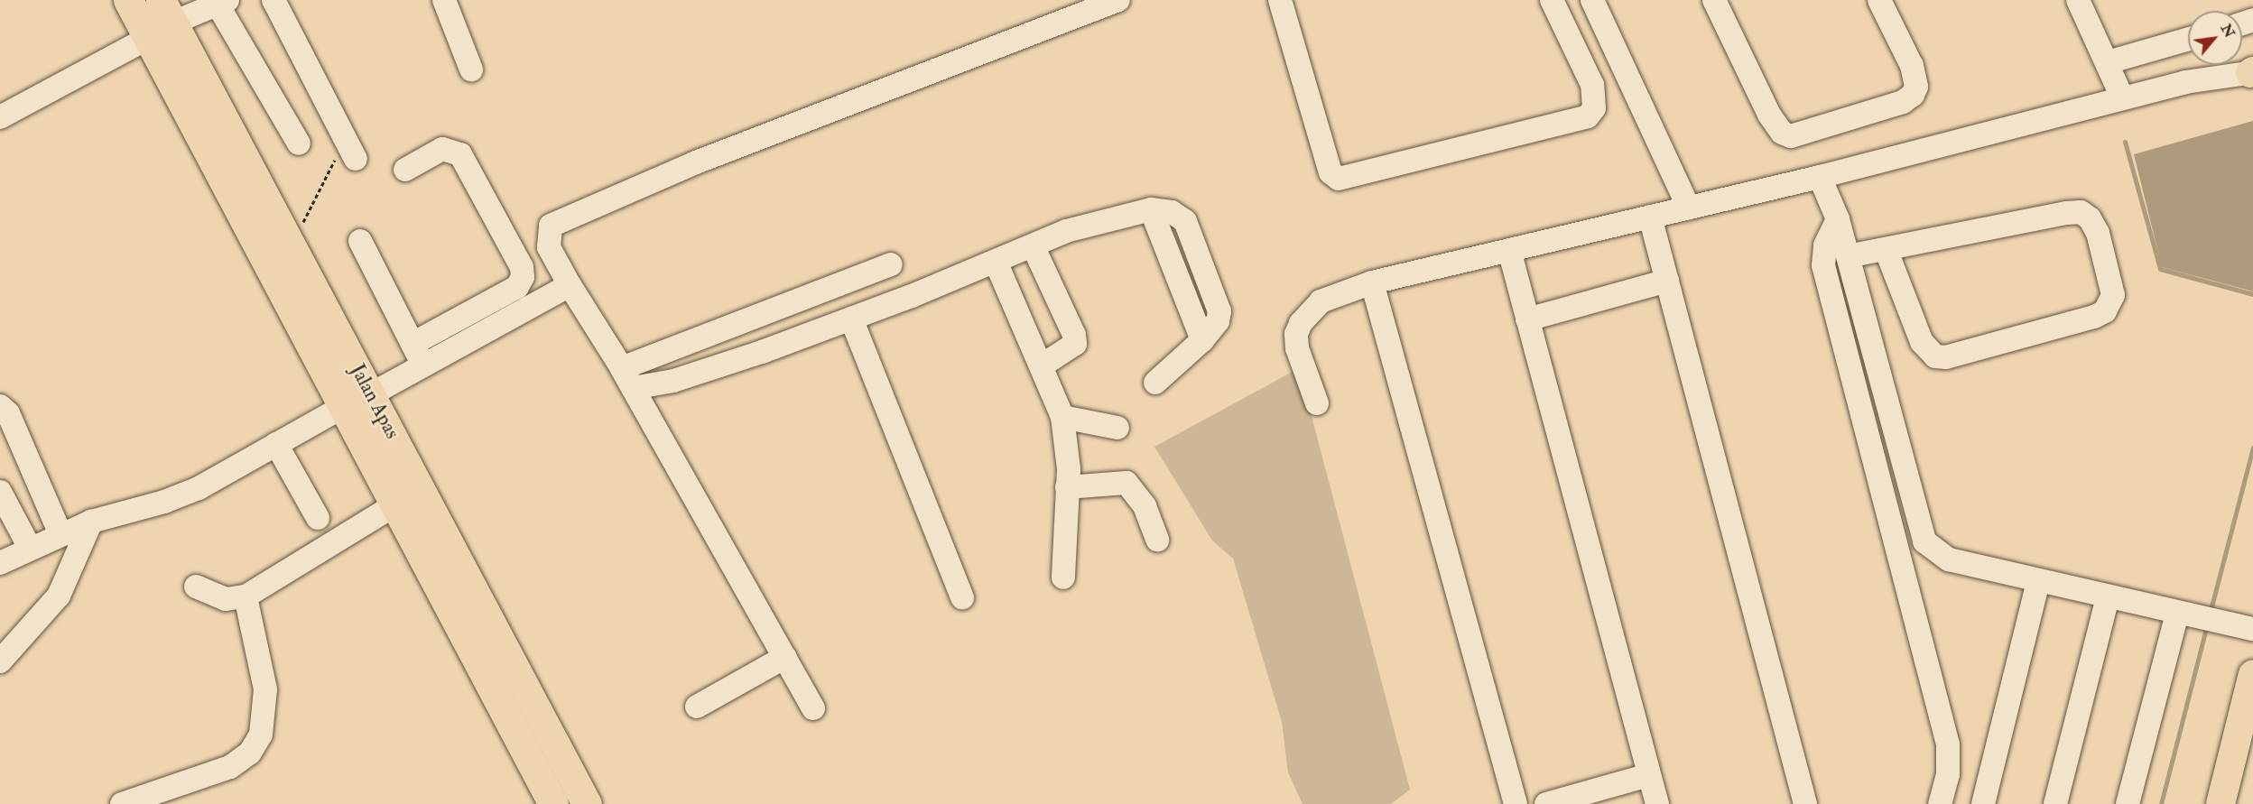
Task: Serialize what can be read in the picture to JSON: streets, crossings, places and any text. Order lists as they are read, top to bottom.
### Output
{
  "streets": {
    "highway": ["Jalan Apas"]
  },
  "north": "top right"
}
